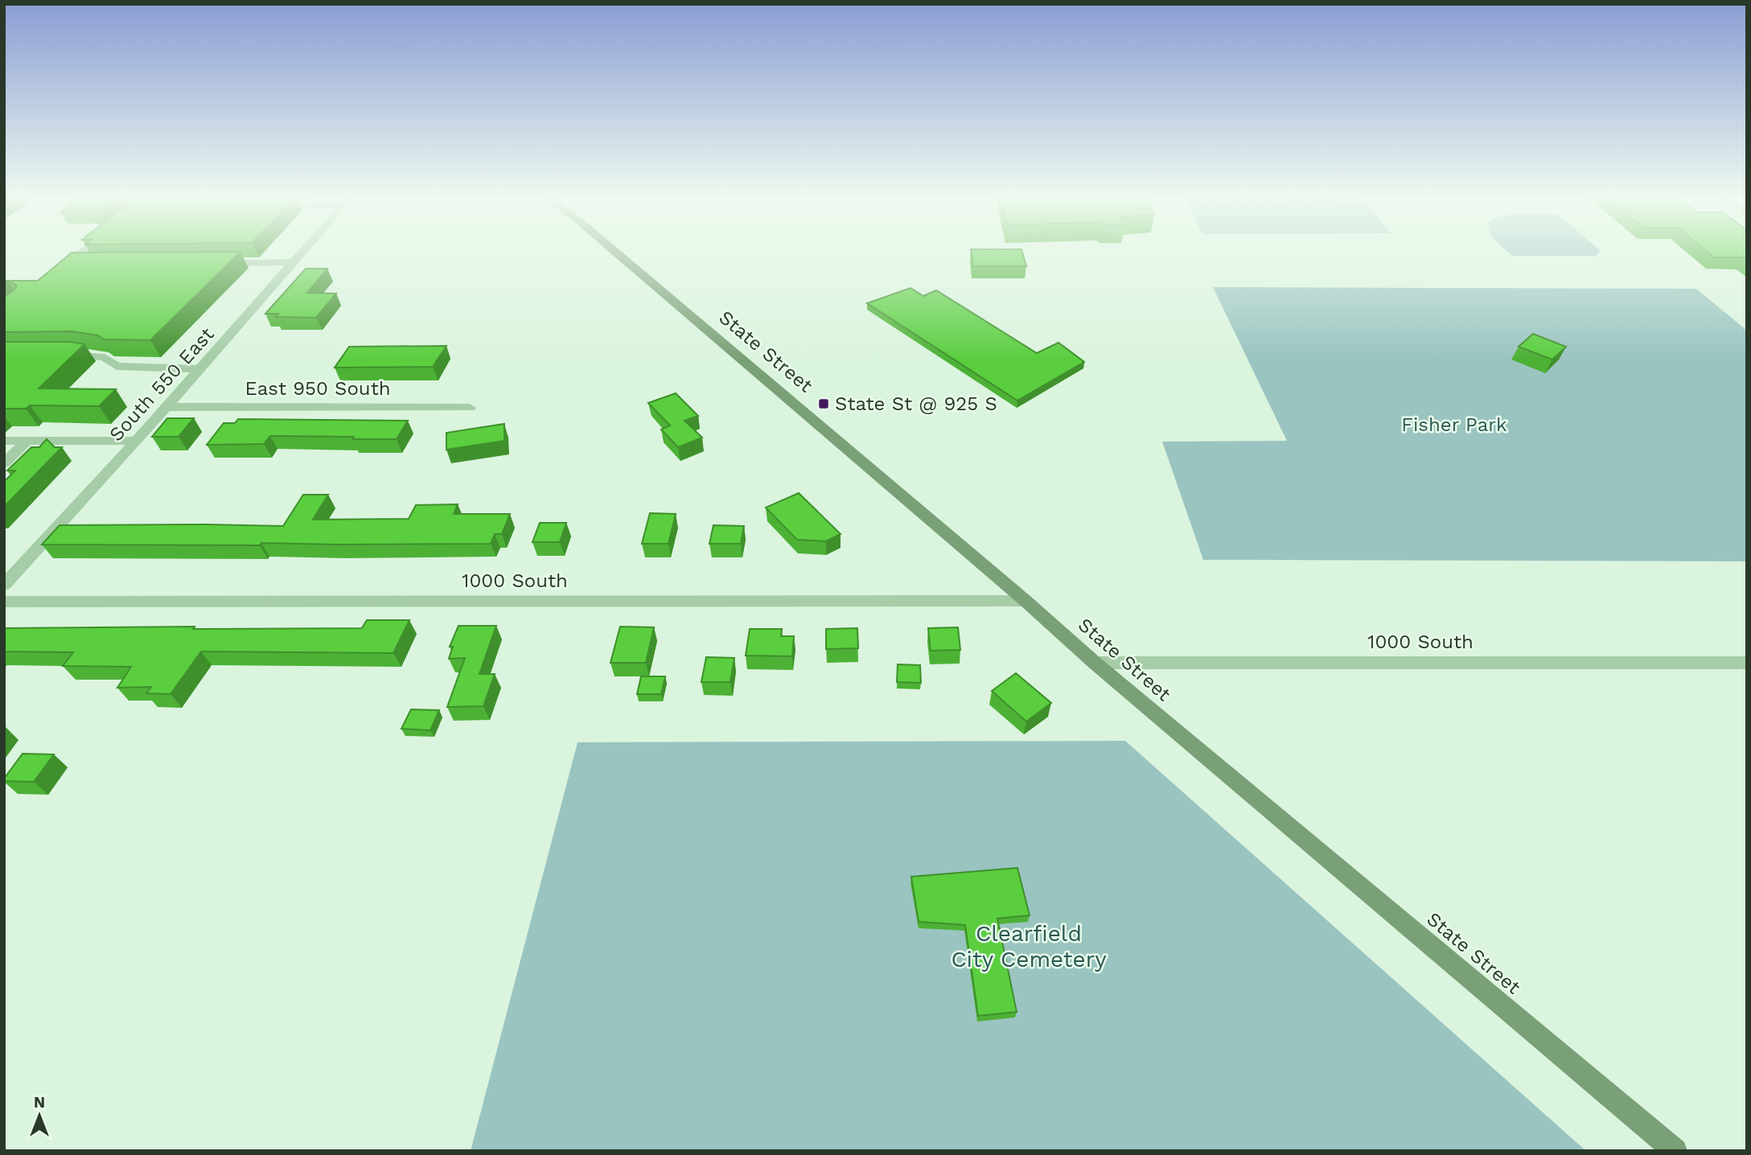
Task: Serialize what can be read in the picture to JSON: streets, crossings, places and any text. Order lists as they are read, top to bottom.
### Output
{
  "streets": {
    "main road": ["State Street"],
    "street": ["South 550 East", "East 950 South", "1000 South"]
  },
  "crossings": [
    ["State Street", "1000 South"],
    ["South 550 East", "East 950 South"]
  ],
  "parks": ["Fisher Park", "Clearfield City Cemetery"],
  "places": {
    "transit": ["State St @ 925 S"]
  },
  "north": "top"
}
